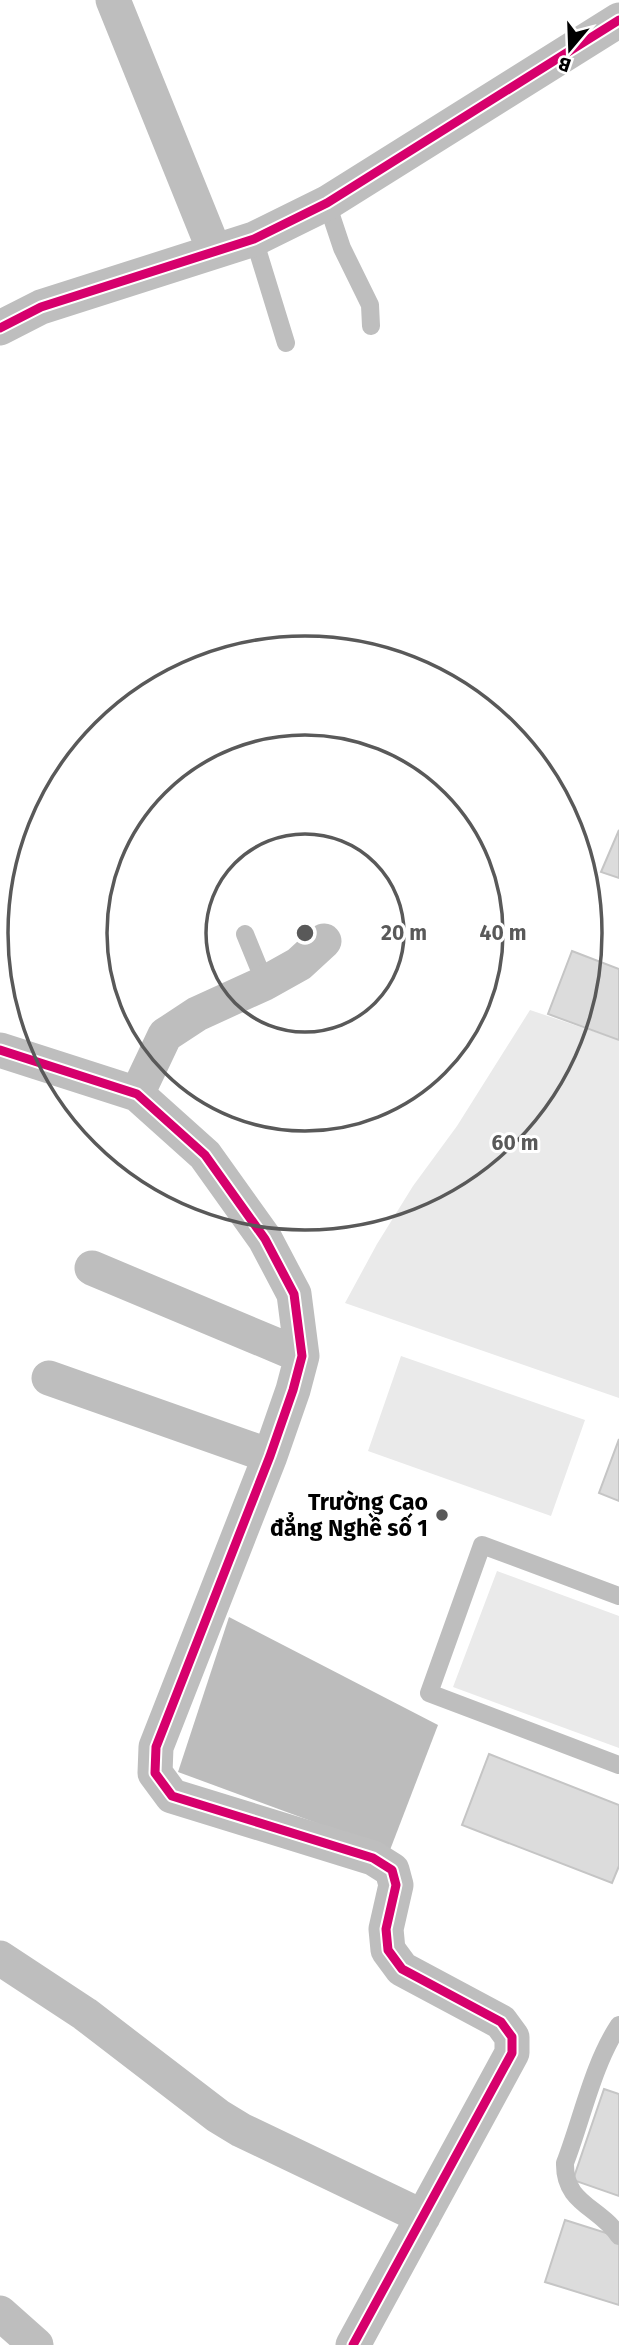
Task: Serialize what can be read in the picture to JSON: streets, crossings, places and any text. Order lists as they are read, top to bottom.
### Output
{
  "places": ["Trường Cao đẳng Nghề số 1"],
  "north": "bottom",
  "rings": ["20 m", "40 m", "60 m"]
}
